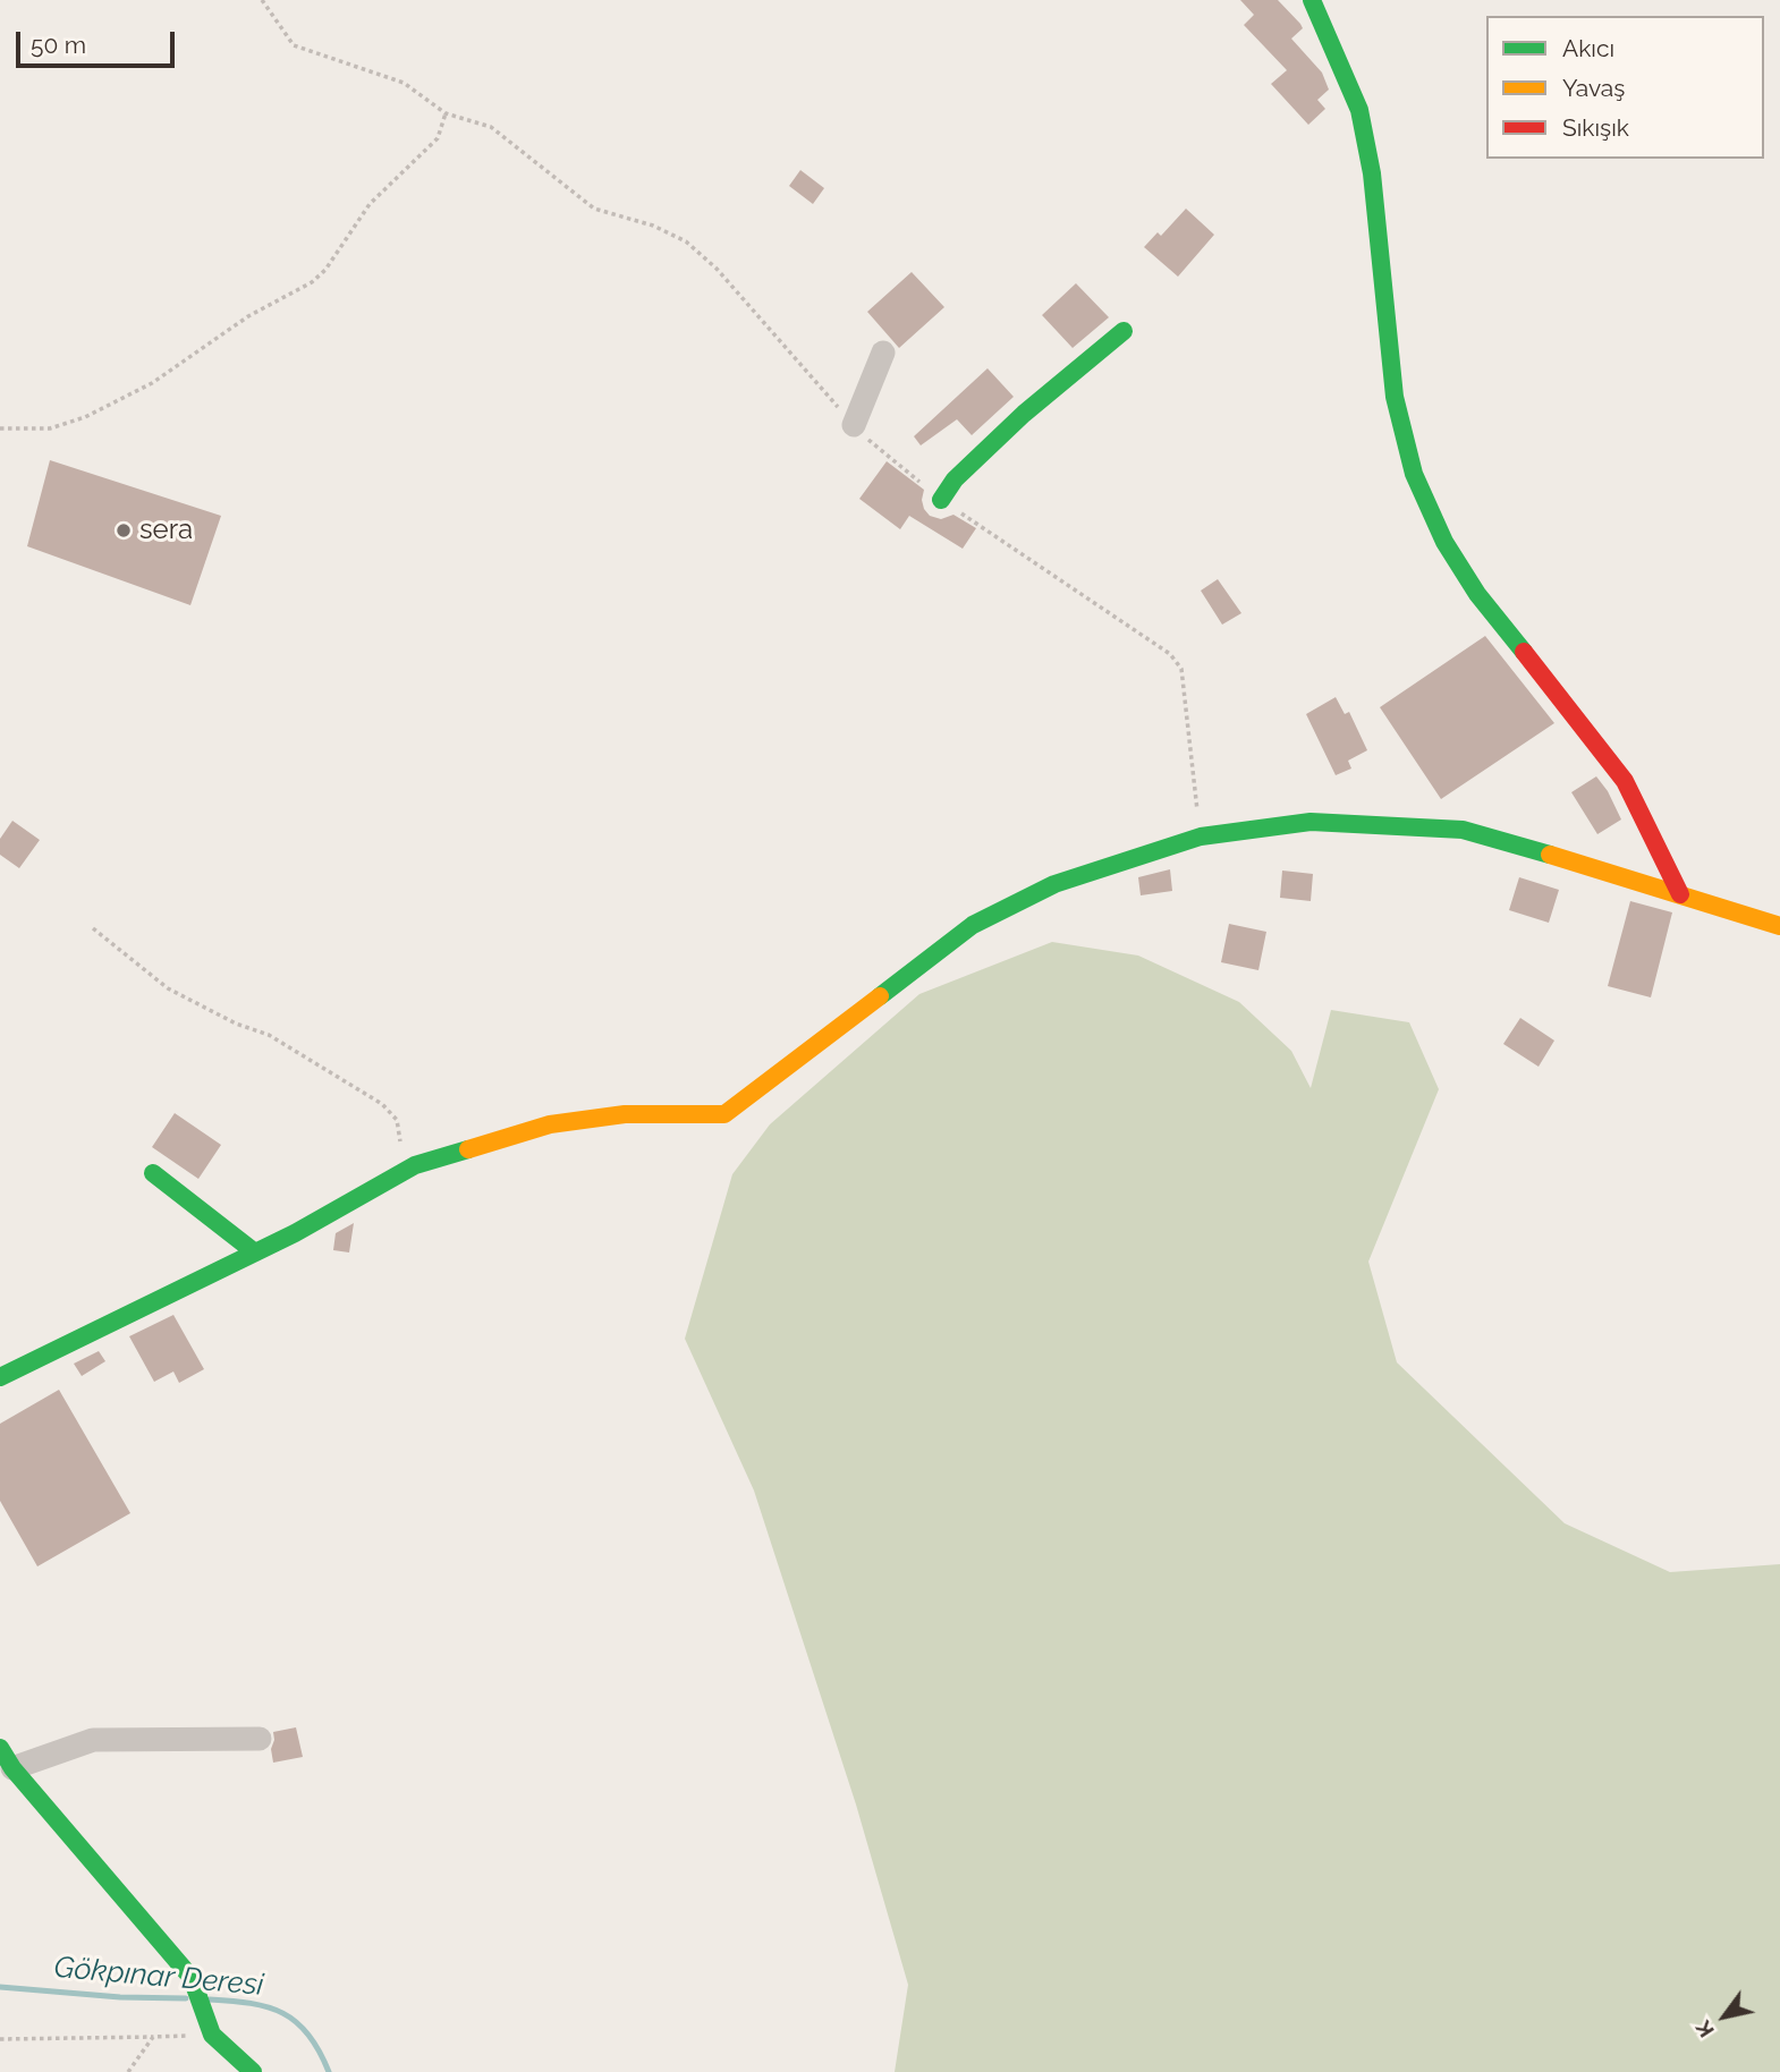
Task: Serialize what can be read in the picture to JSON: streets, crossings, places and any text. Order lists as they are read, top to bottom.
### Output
{
  "water": ["Gökpınar Deresi"],
  "places": ["sera"],
  "legend": ["Akıcı", "Yavaş", "Sıkışık"],
  "scale_bar": "50 m",
  "north": "bottom left"
}
